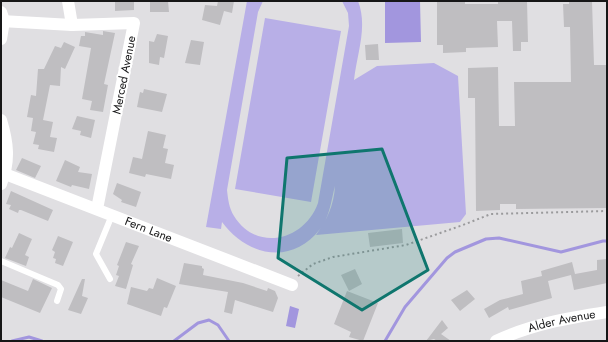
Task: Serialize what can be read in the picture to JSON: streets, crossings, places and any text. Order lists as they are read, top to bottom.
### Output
{
  "streets": {
    "street": ["Merced Avenue", "Fern Lane", "Alder Avenue"]
  },
  "crossings": [
    ["Merced Avenue", "Fern Lane"]
  ]
}
